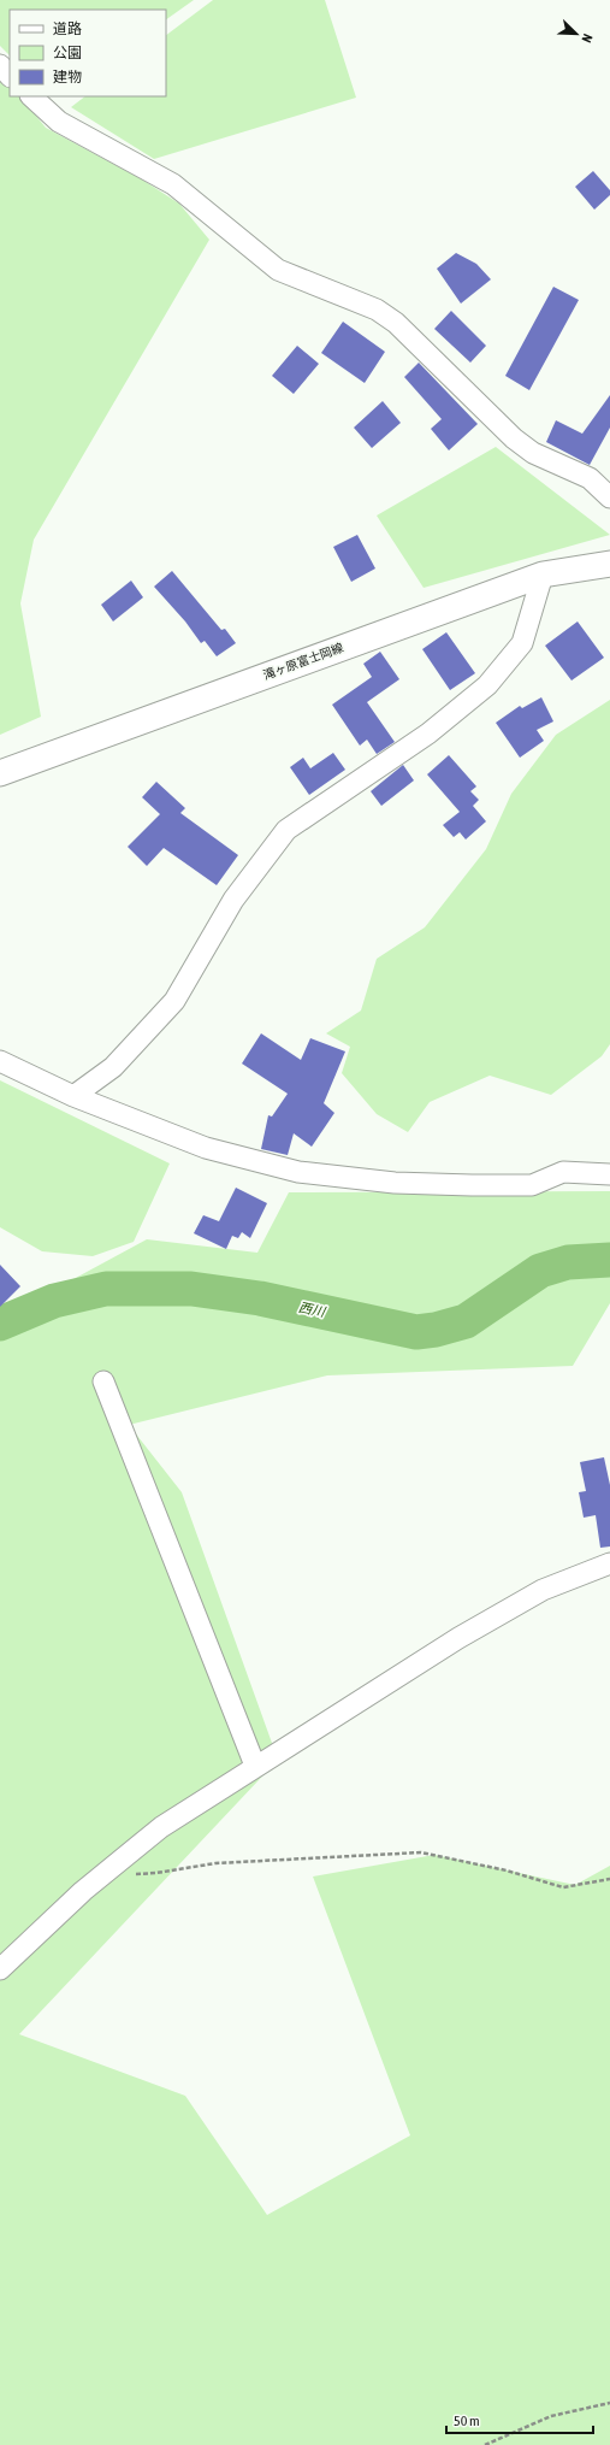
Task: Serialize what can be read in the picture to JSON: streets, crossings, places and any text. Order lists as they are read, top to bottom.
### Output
{
  "streets": {
    "main road": ["滝ヶ原富士岡線"]
  },
  "water": ["西川"],
  "legend": ["道路", "公園", "建物"],
  "scale_bar": "50 m",
  "north": "bottom right"
}
